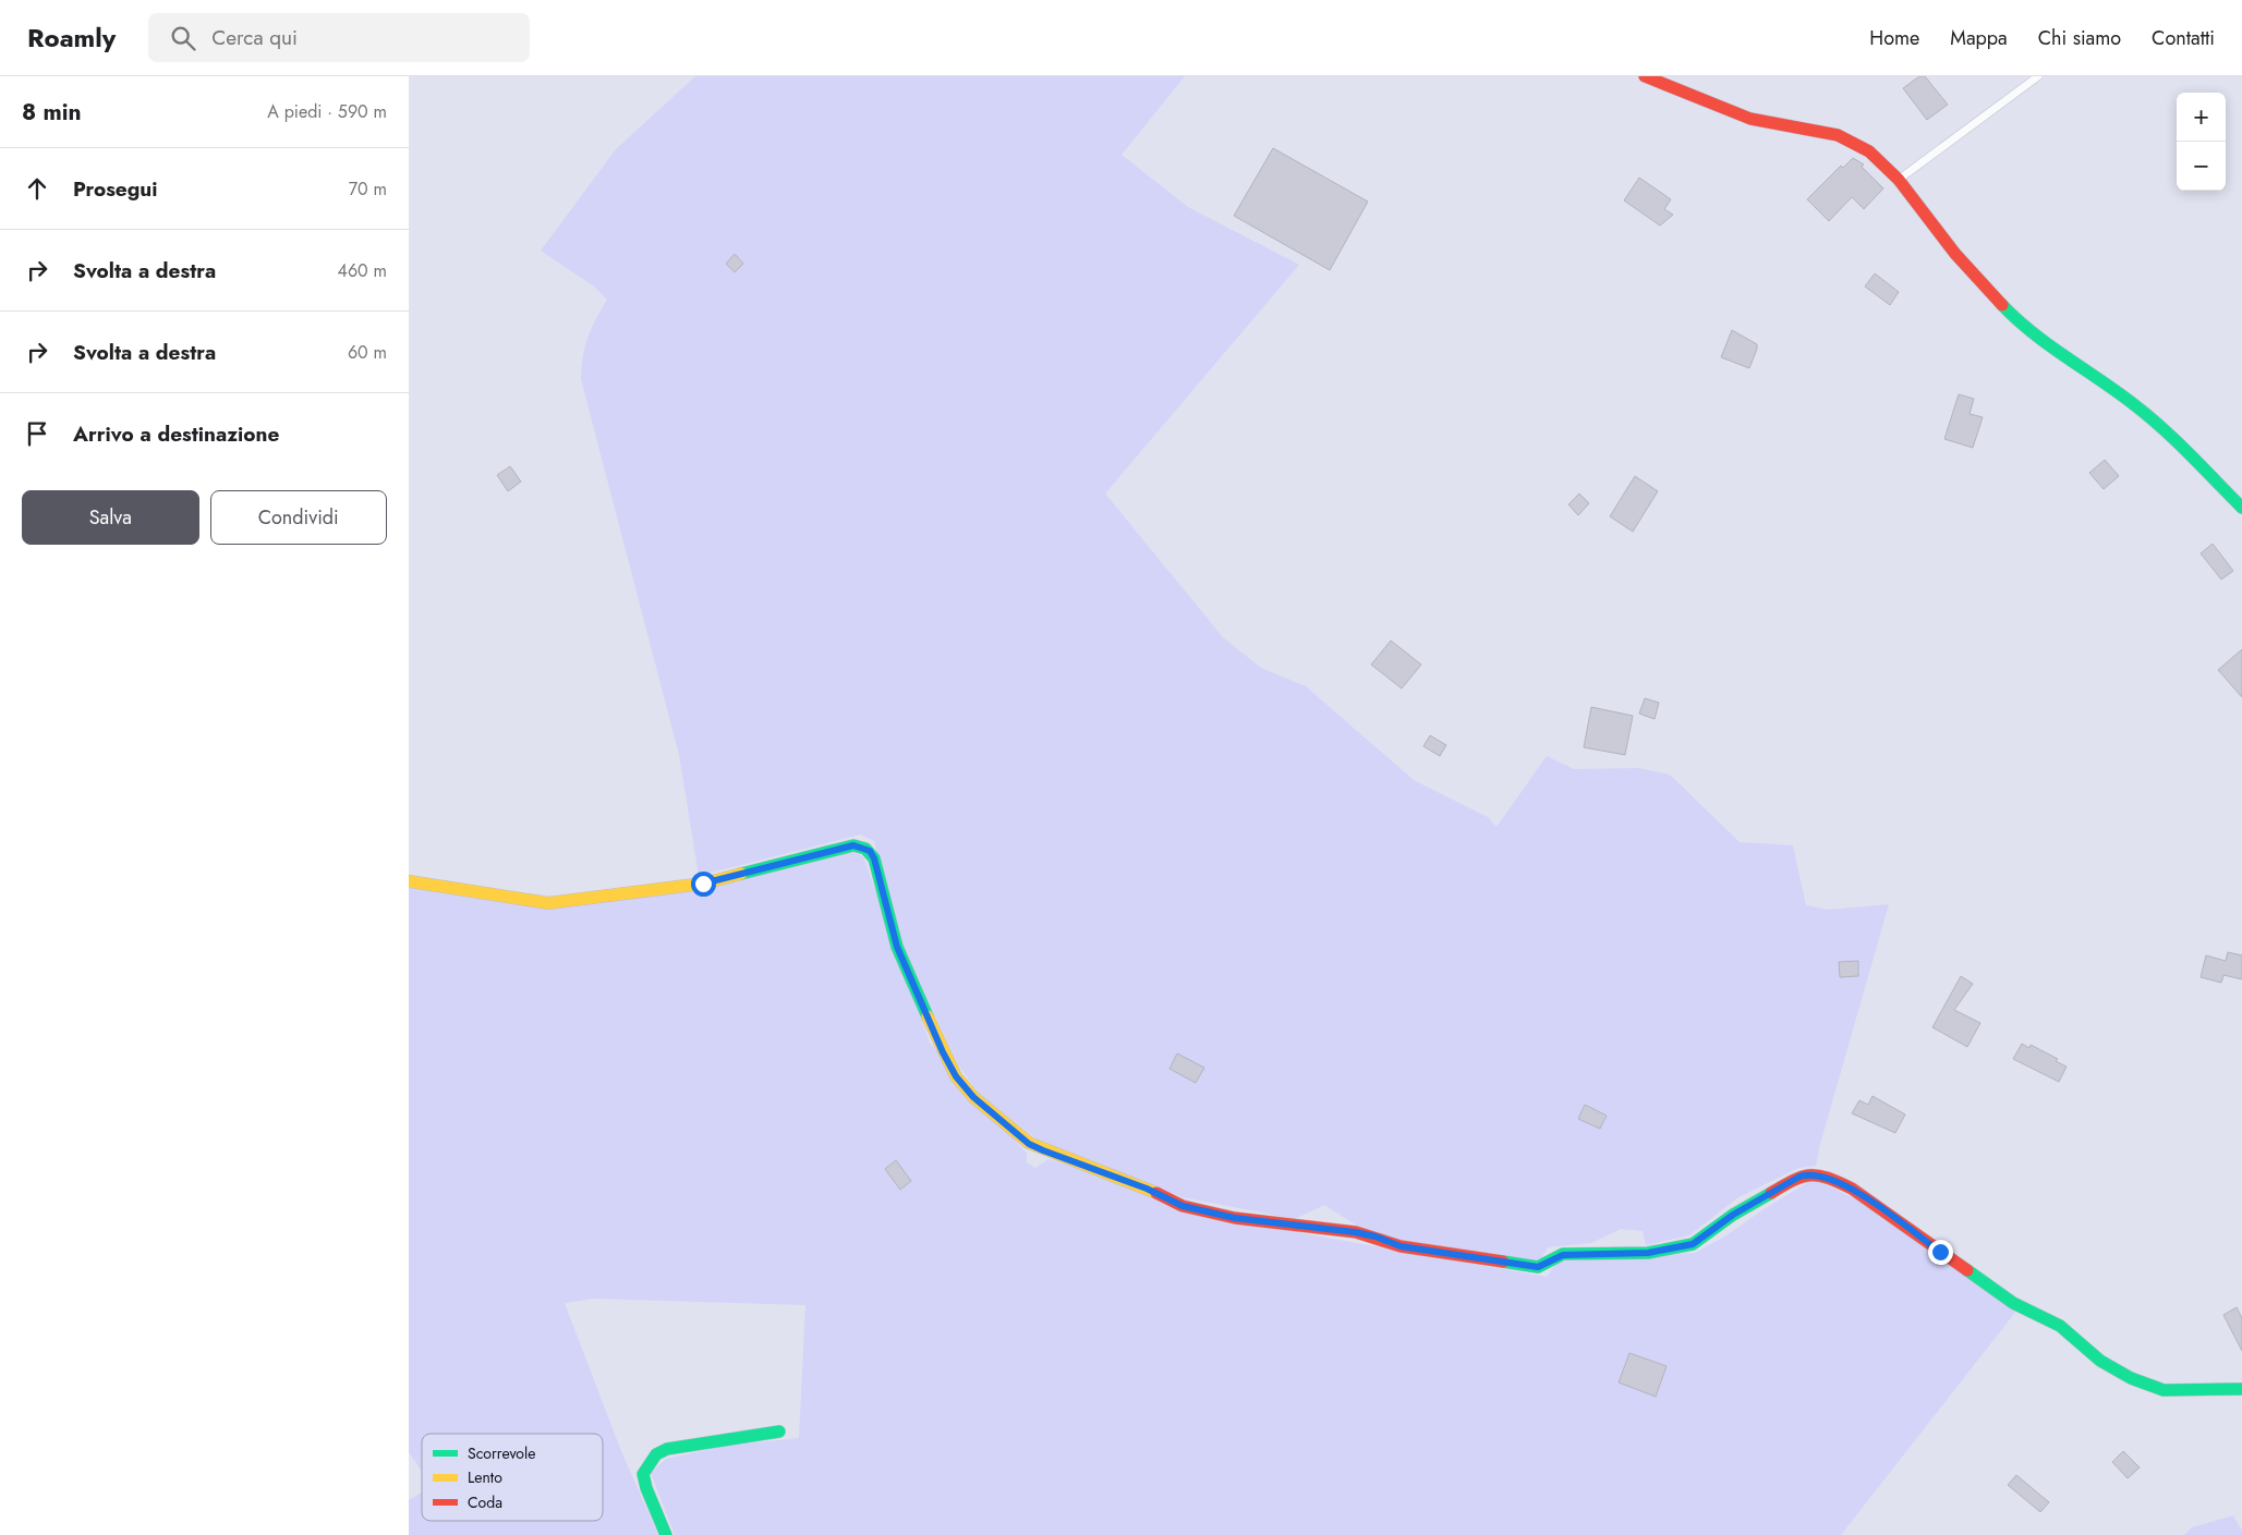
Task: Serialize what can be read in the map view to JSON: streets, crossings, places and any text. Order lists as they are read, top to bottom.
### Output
{
  "legend": ["Scorrevole", "Lento", "Coda"],
  "page": {
    "header": "Roamly",
    "search": "Cerca qui",
    "nav": [
      "Home",
      "Mappa",
      "Chi siamo",
      "Contatti"
    ],
    "heading": ["8 min", "A piedi · 590 m"],
    "map_buttons": ["+", "−"],
    "list": [
      ["Prosegui", "70 m"],
      ["Svolta a destra", "460 m"],
      ["Svolta a destra", "60 m"],
      "Arrivo a destinazione"
    ],
    "buttons": ["Salva", "Condividi"]
  }
}
